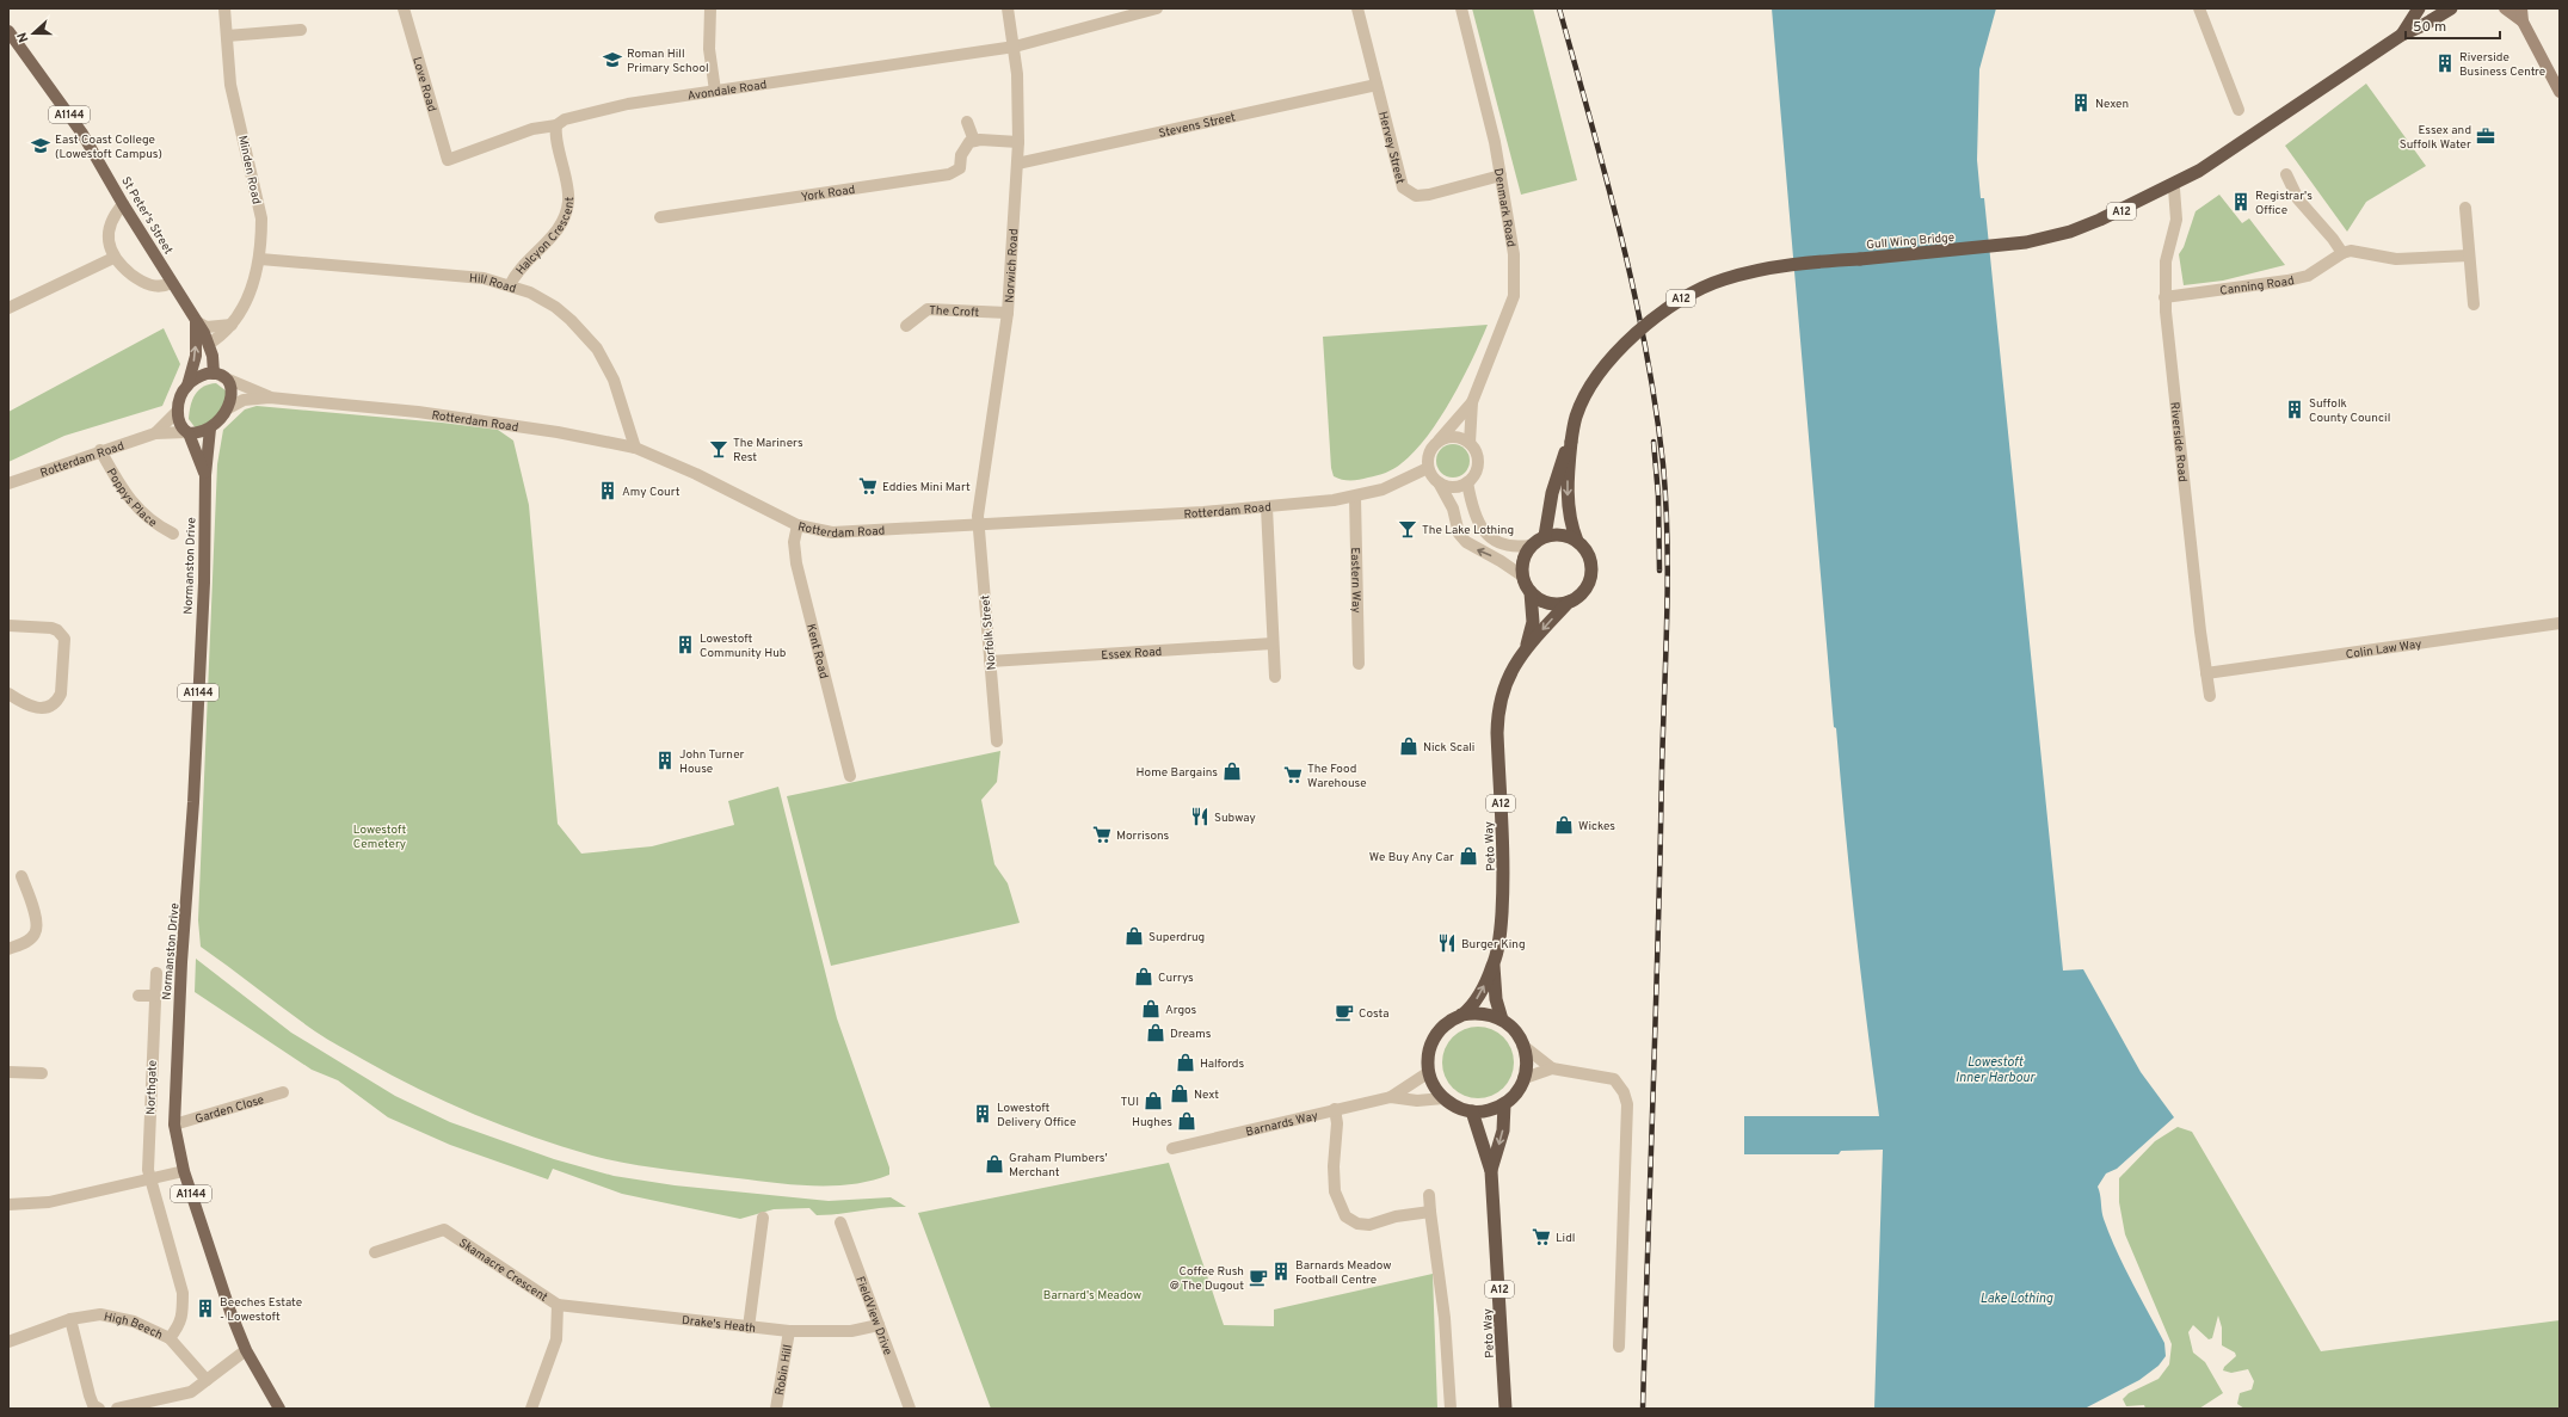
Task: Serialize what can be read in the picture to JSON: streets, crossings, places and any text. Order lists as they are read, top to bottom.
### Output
{
  "streets": {
    "highway": ["A12", "Gull Wing Bridge", "Peto Way"],
    "main road": ["A1144", "St Peter's Street", "Normanston Drive"],
    "street": [
      "Love Road",
      "Avondale Road",
      "Stevens Street",
      "Hervey Street",
      "Minden Road",
      "York Road",
      "Denmark Road",
      "Halcyon Crescent",
      "Norwich Road",
      "Hill Road",
      "Canning Road",
      "The Croft",
      "Rotterdam Road",
      "Riverside Road",
      "Poppys Place",
      "Eastern Way",
      "Norfolk Street",
      "Colin Law Way",
      "Kent Road",
      "Essex Road",
      "Northgate",
      "Garden Close",
      "Barnards Way",
      "Skamacre Crescent",
      "FieldView Drive",
      "Drake's Heath",
      "High Beech",
      "Robin Hill"
    ]
  },
  "crossings": [
    ["Love Road", "Avondale Road"],
    ["Avondale Road", "Halcyon Crescent"],
    ["Avondale Road", "Norwich Road"],
    ["Stevens Street", "Hervey Street"],
    ["Stevens Street", "Norwich Road"],
    ["Hervey Street", "Denmark Road"],
    ["Minden Road", "St Peter's Street"],
    ["Minden Road", "Hill Road"],
    ["Denmark Road", "Rotterdam Road"],
    ["A12", "Gull Wing Bridge"],
    ["A12", "Peto Way"],
    ["St Peter's Street", "Rotterdam Road"],
    ["St Peter's Street", "Normanston Drive"],
    ["Halcyon Crescent", "Hill Road"],
    ["Norwich Road", "The Croft"],
    ["Norwich Road", "Rotterdam Road"],
    ["Norwich Road", "Norfolk Street"],
    ["Hill Road", "Rotterdam Road"],
    ["Canning Road", "Riverside Road"],
    ["Rotterdam Road", "Poppys Place"],
    ["Rotterdam Road", "Normanston Drive"],
    ["Rotterdam Road", "Eastern Way"],
    ["Rotterdam Road", "Norfolk Street"],
    ["Rotterdam Road", "Kent Road"],
    ["Riverside Road", "Colin Law Way"],
    ["Normanston Drive", "Garden Close"],
    ["Norfolk Street", "Essex Road"],
    ["Peto Way", "Barnards Way"],
    ["Northgate", "High Beech"],
    ["Skamacre Crescent", "Drake's Heath"],
    ["FieldView Drive", "Drake's Heath"],
    ["Drake's Heath", "Robin Hill"]
  ],
  "water": ["Lowestoft Inner Harbour", "Lake Lothing"],
  "parks": ["Lowestoft Cemetery", "Barnard's Meadow"],
  "places": {
    "school or university": ["Roman Hill Primary School", "East Coast College (Lowestoft Campus)"],
    "building": [
      "Riverside Business Centre",
      "Nexen",
      "Registrar's Office",
      "Suffolk County Council",
      "Amy Court",
      "Lowestoft Community Hub",
      "John Turner House",
      "Lowestoft Delivery Office",
      "Barnards Meadow Football Centre",
      "Beeches Estate - Lowestoft"
    ],
    "office": ["Essex and Suffolk Water"],
    "bar": ["The Mariners Rest", "The Lake Lothing"],
    "supermarket": [
      "Eddies Mini Mart",
      "The Food Warehouse",
      "Morrisons",
      "Lidl"
    ],
    "shop": [
      "Nick Scali",
      "Home Bargains",
      "Wickes",
      "We Buy Any Car",
      "Superdrug",
      "Currys",
      "Argos",
      "Dreams",
      "Halfords",
      "Next",
      "TUI",
      "Hughes",
      "Graham Plumbers' Merchant"
    ],
    "restaurant": ["Subway", "Burger King"],
    "cafe": ["Costa", "Coffee Rush @ The Dugout"]
  },
  "scale_bar": "50 m",
  "north": "left"
}
